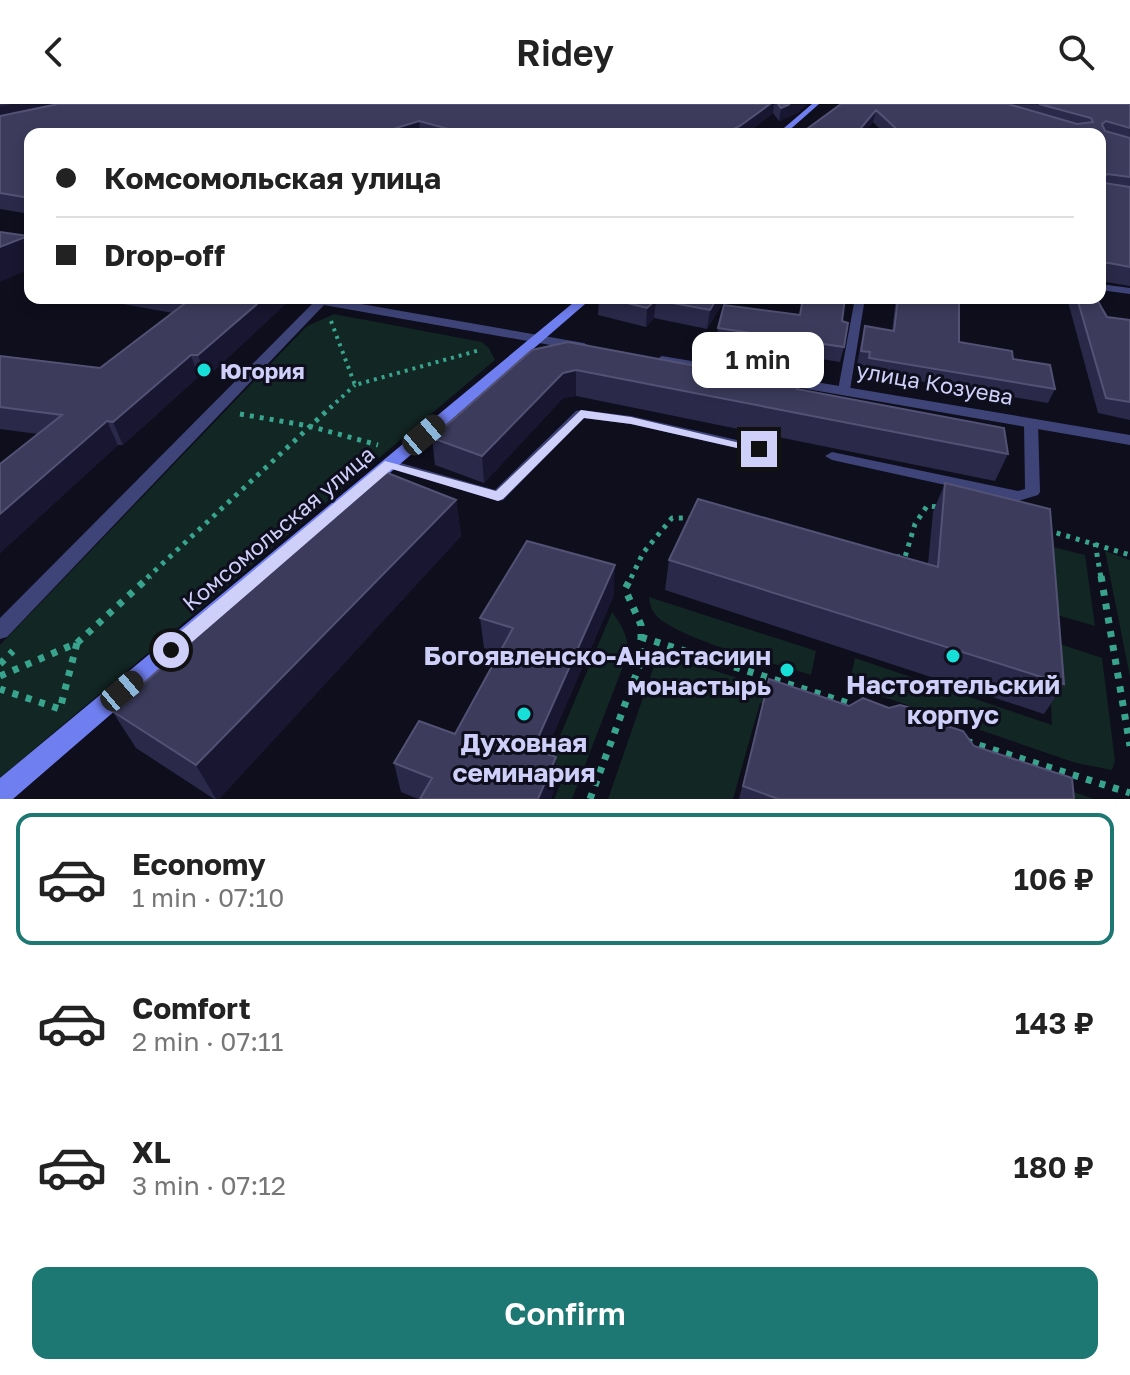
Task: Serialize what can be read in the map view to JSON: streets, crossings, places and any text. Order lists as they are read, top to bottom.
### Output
{
  "streets": {
    "street": ["улица Козуева", "Комсомольская улица"]
  },
  "places": [
    "Югория",
    "Настоятельский корпус",
    "Богоявленско-Анастасиин монастырь",
    "Духовная семинария"
  ],
  "page": {
    "header": "Ridey",
    "banner": ["Комсомольская улица", "Drop-off"],
    "bubble": "1 min",
    "list": [
      {
        "name": "Economy",
        "note": "1 min · 07:10",
        "value": "106 ₽"
      },
      {
        "name": "Comfort",
        "note": "2 min · 07:11",
        "value": "143 ₽"
      },
      {
        "name": "XL",
        "note": "3 min · 07:12",
        "value": "180 ₽"
      }
    ],
    "buttons": "Confirm"
  }
}
